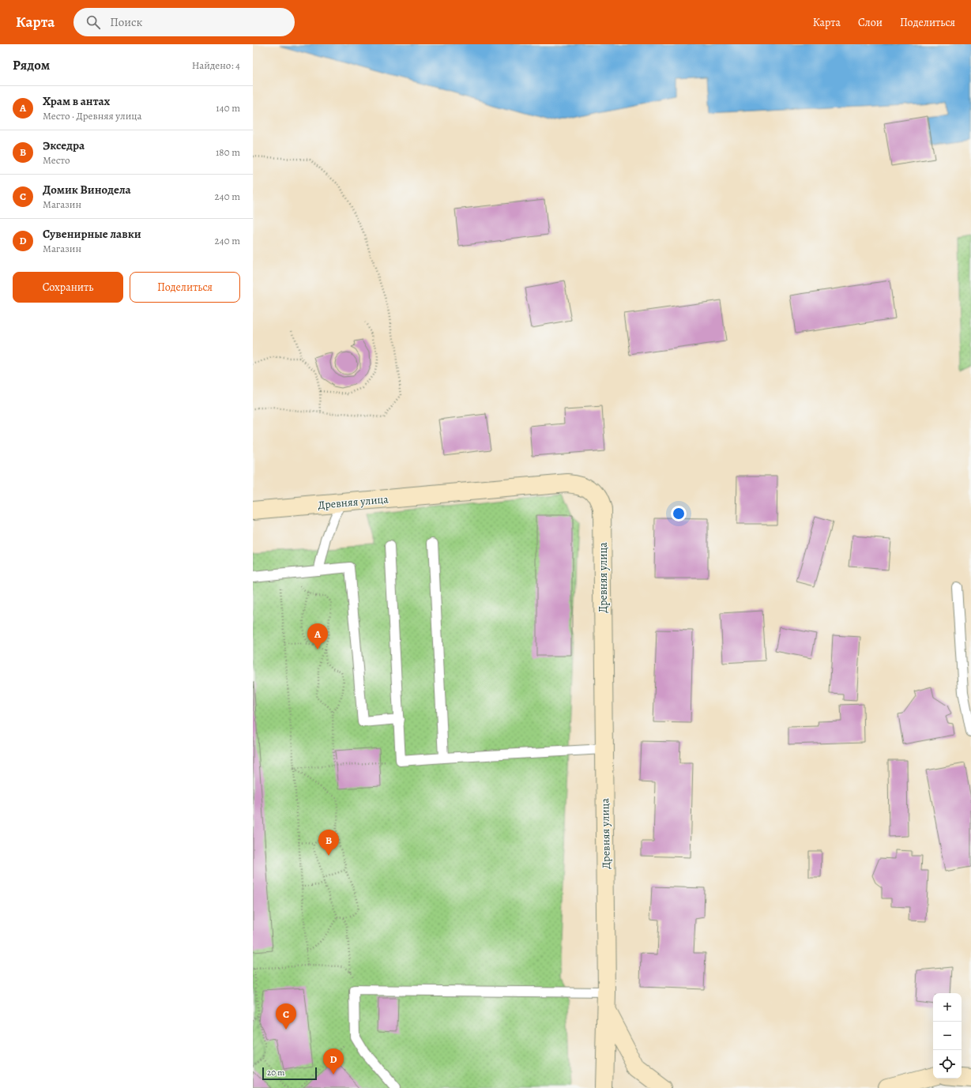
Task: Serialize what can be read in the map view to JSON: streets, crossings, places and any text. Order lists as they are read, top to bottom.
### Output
{
  "streets": {
    "main road": ["Древняя улица"]
  },
  "scale_bar": "20 m",
  "page": {
    "header": "Карта",
    "search": "Поиск",
    "nav": ["Карта", "Слои", "Поделиться"],
    "heading": ["Рядом", "Найдено: 4"],
    "list": [
      {
        "mark": "A",
        "name": "Храм в антах",
        "note": "Место · Древняя улица",
        "value": "140 m"
      },
      {
        "mark": "B",
        "name": "Экседра",
        "note": "Место",
        "value": "180 m"
      },
      {
        "mark": "C",
        "name": "Домик Винодела",
        "note": "Магазин",
        "value": "240 m"
      },
      {
        "mark": "D",
        "name": "Сувенирные лавки",
        "note": "Магазин",
        "value": "240 m"
      }
    ],
    "buttons": ["Сохранить", "Поделиться"],
    "pins": [
      "A",
      "B",
      "C",
      "D"
    ],
    "map_buttons": ["+", "−"],
    "scale": "20 m"
  }
}
